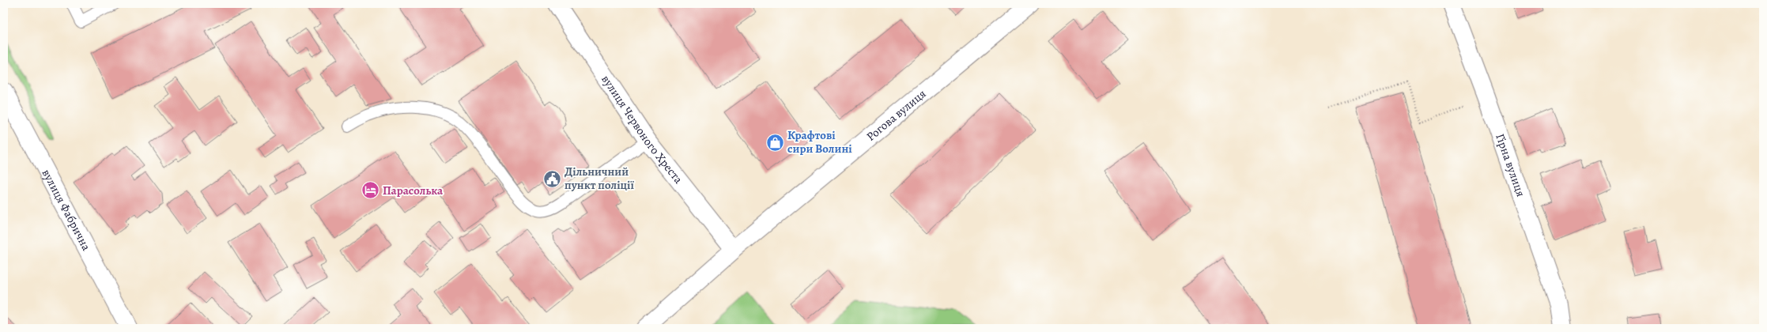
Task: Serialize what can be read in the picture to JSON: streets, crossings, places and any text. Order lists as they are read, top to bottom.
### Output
{
  "streets": {
    "street": [
      "Рогова вулиця",
      "вулиця Червоного Хреста",
      "Гірна вулиця",
      "вулиця Фабрична"
    ]
  },
  "crossings": [
    ["Рогова вулиця", "вулиця Червоного Хреста"]
  ],
  "places": {
    "shop": ["Крафтові сири Волині"],
    "public building": ["Дільничний пункт поліції"],
    "hotel": ["Парасолька"]
  }
}
